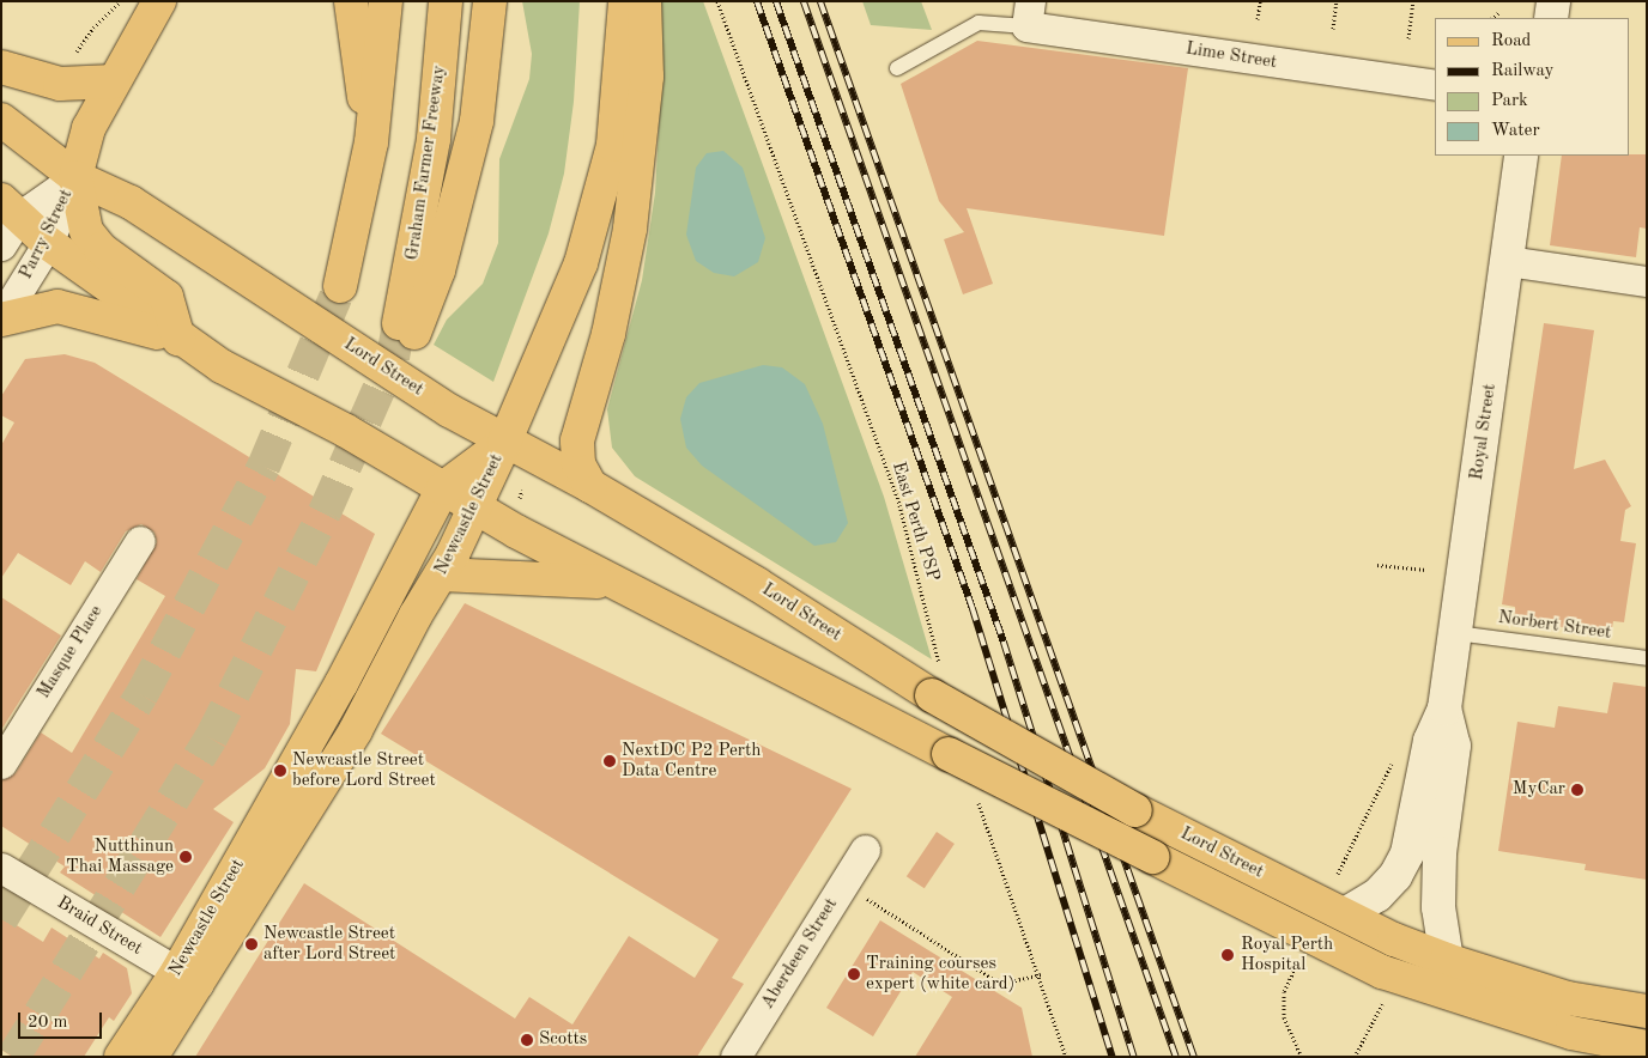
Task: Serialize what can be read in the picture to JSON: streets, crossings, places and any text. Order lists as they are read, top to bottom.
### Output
{
  "streets": {
    "main road": ["Graham Farmer Freeway", "Lord Street", "Newcastle Street"],
    "street": [
      "Lime Street",
      "Parry Street",
      "Royal Street",
      "Masque Place",
      "Braid Street",
      "Aberdeen Street"
    ],
    "lane": ["Norbert Street"],
    "path": ["East Perth PSP"]
  },
  "crossings": [
    ["Parry Street", "Lord Street"],
    ["Lord Street", "Royal Street"],
    ["Lord Street", "Newcastle Street"],
    ["Lord Street", "East Perth PSP"],
    ["Royal Street", "Norbert Street"],
    ["Newcastle Street", "Braid Street"]
  ],
  "places": [
    "NextDC P2 Perth Data Centre",
    "Newcastle Street before Lord Street",
    "MyCar",
    "Nutthinun Thai Massage",
    "Newcastle Street after Lord Street",
    "Royal Perth Hospital",
    "Training courses expert (white card)",
    "Scotts"
  ],
  "legend": [
    "Road",
    "Railway",
    "Park",
    "Water"
  ],
  "scale_bar": "20 m"
}
